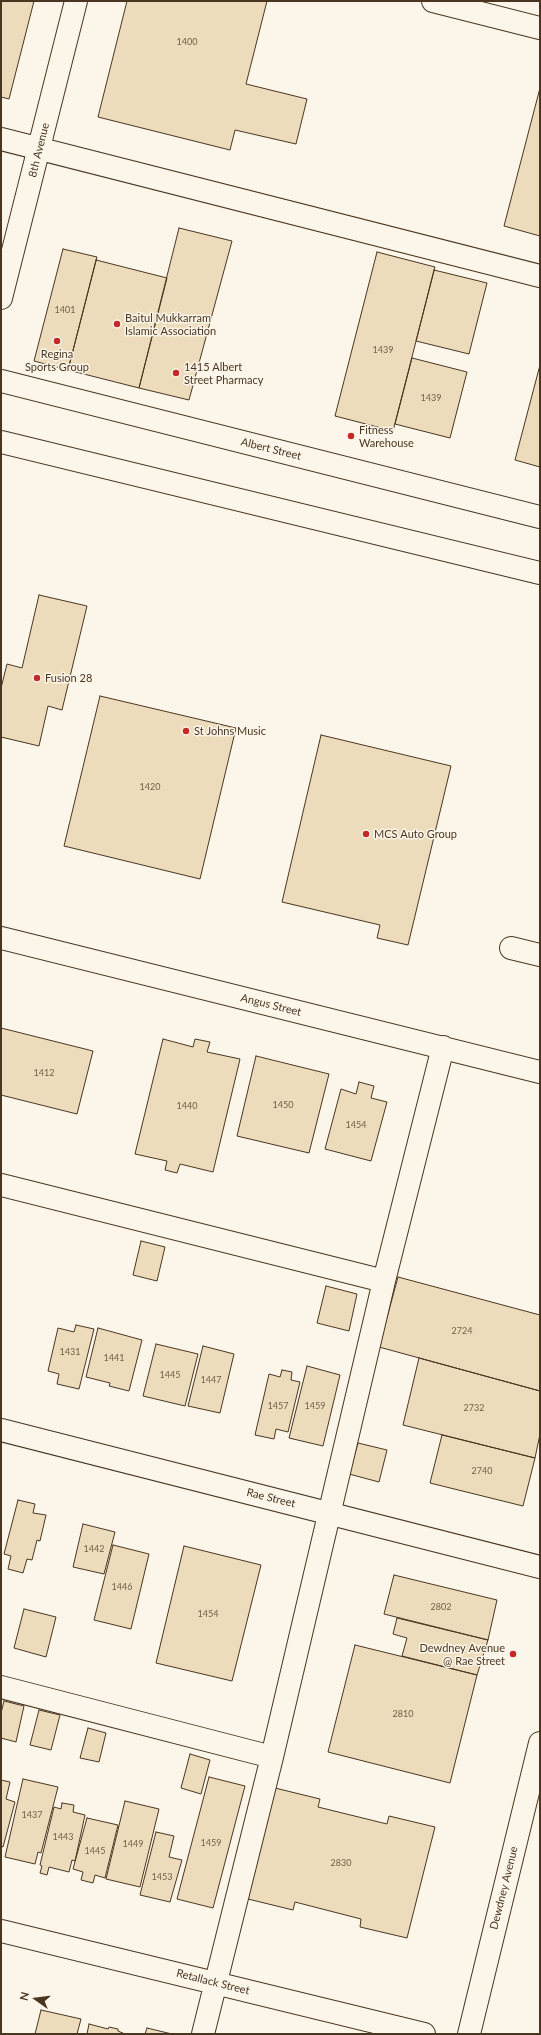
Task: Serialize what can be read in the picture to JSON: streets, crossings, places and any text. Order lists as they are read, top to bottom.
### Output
{
  "streets": {
    "street": [
      "8th Avenue",
      "Albert Street",
      "Angus Street",
      "Rae Street",
      "Dewdney Avenue",
      "Retallack Street"
    ]
  },
  "places": [
    "Baitul Mukkarram Islamic Association",
    "Regina Sports Group",
    "1415 Albert Street Pharmacy",
    "Fitness Warehouse",
    "Fusion 28",
    "St Johns Music",
    "MCS Auto Group",
    "Dewdney Avenue @ Rae Street"
  ],
  "house_numbers": [
    "1400",
    "1401",
    "1439",
    "1439",
    "1420",
    "1412",
    "1450",
    "1440",
    "1454",
    "2724",
    "1431",
    "1441",
    "1445",
    "1447",
    "1457",
    "1459",
    "2732",
    "2740",
    "1442",
    "1446",
    "2802",
    "1454",
    "2810",
    "1437",
    "1443",
    "1459",
    "1449",
    "1445",
    "2830",
    "1453"
  ],
  "north": "left"
}
